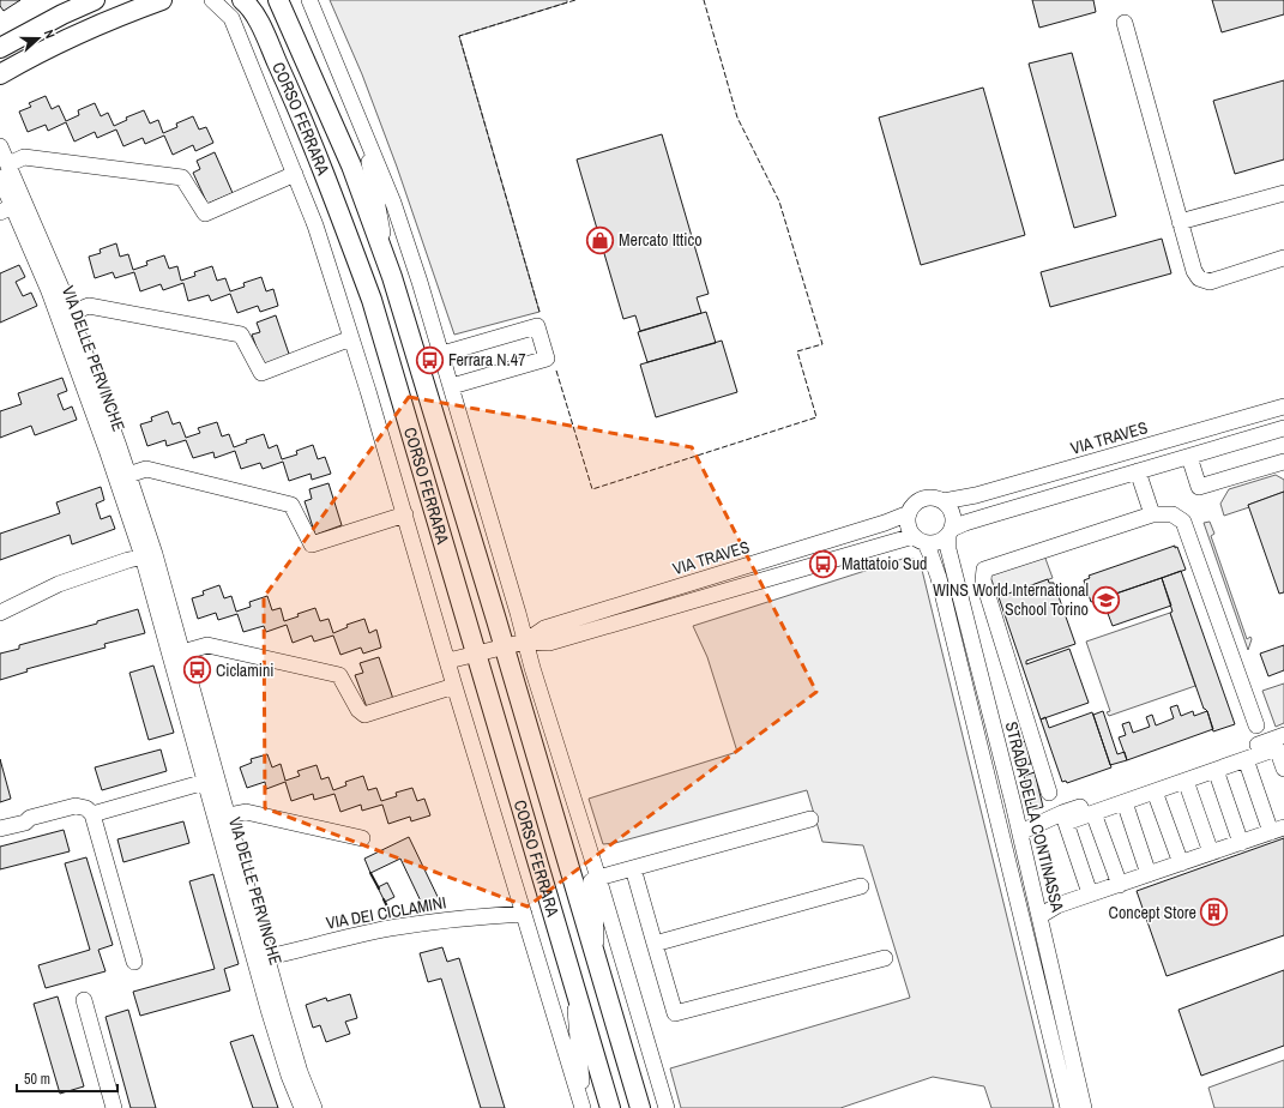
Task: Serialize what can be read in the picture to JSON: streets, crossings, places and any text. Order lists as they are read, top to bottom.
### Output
{
  "streets": {
    "main road": ["CORSO FERRARA"],
    "street": [
      "VIA DELLE PERVINCHE",
      "VIA TRAVES",
      "STRADA DELLA CONTINASSA",
      "VIA DEI CICLAMINI"
    ]
  },
  "crossings": [
    ["CORSO FERRARA", "VIA DELLE PERVINCHE"],
    ["CORSO FERRARA", "VIA TRAVES"],
    ["CORSO FERRARA", "VIA DEI CICLAMINI"],
    ["VIA DELLE PERVINCHE", "VIA DEI CICLAMINI"],
    ["VIA TRAVES", "STRADA DELLA CONTINASSA"]
  ],
  "places": {
    "shop": ["Mercato Ittico"],
    "bus stop": ["Ferrara N.47", "Mattatoio Sud", "Ciclamini"],
    "school or university": ["WINS World International School Torino"],
    "building": ["Concept Store"]
  },
  "scale_bar": "50 m",
  "north": "right"
}
